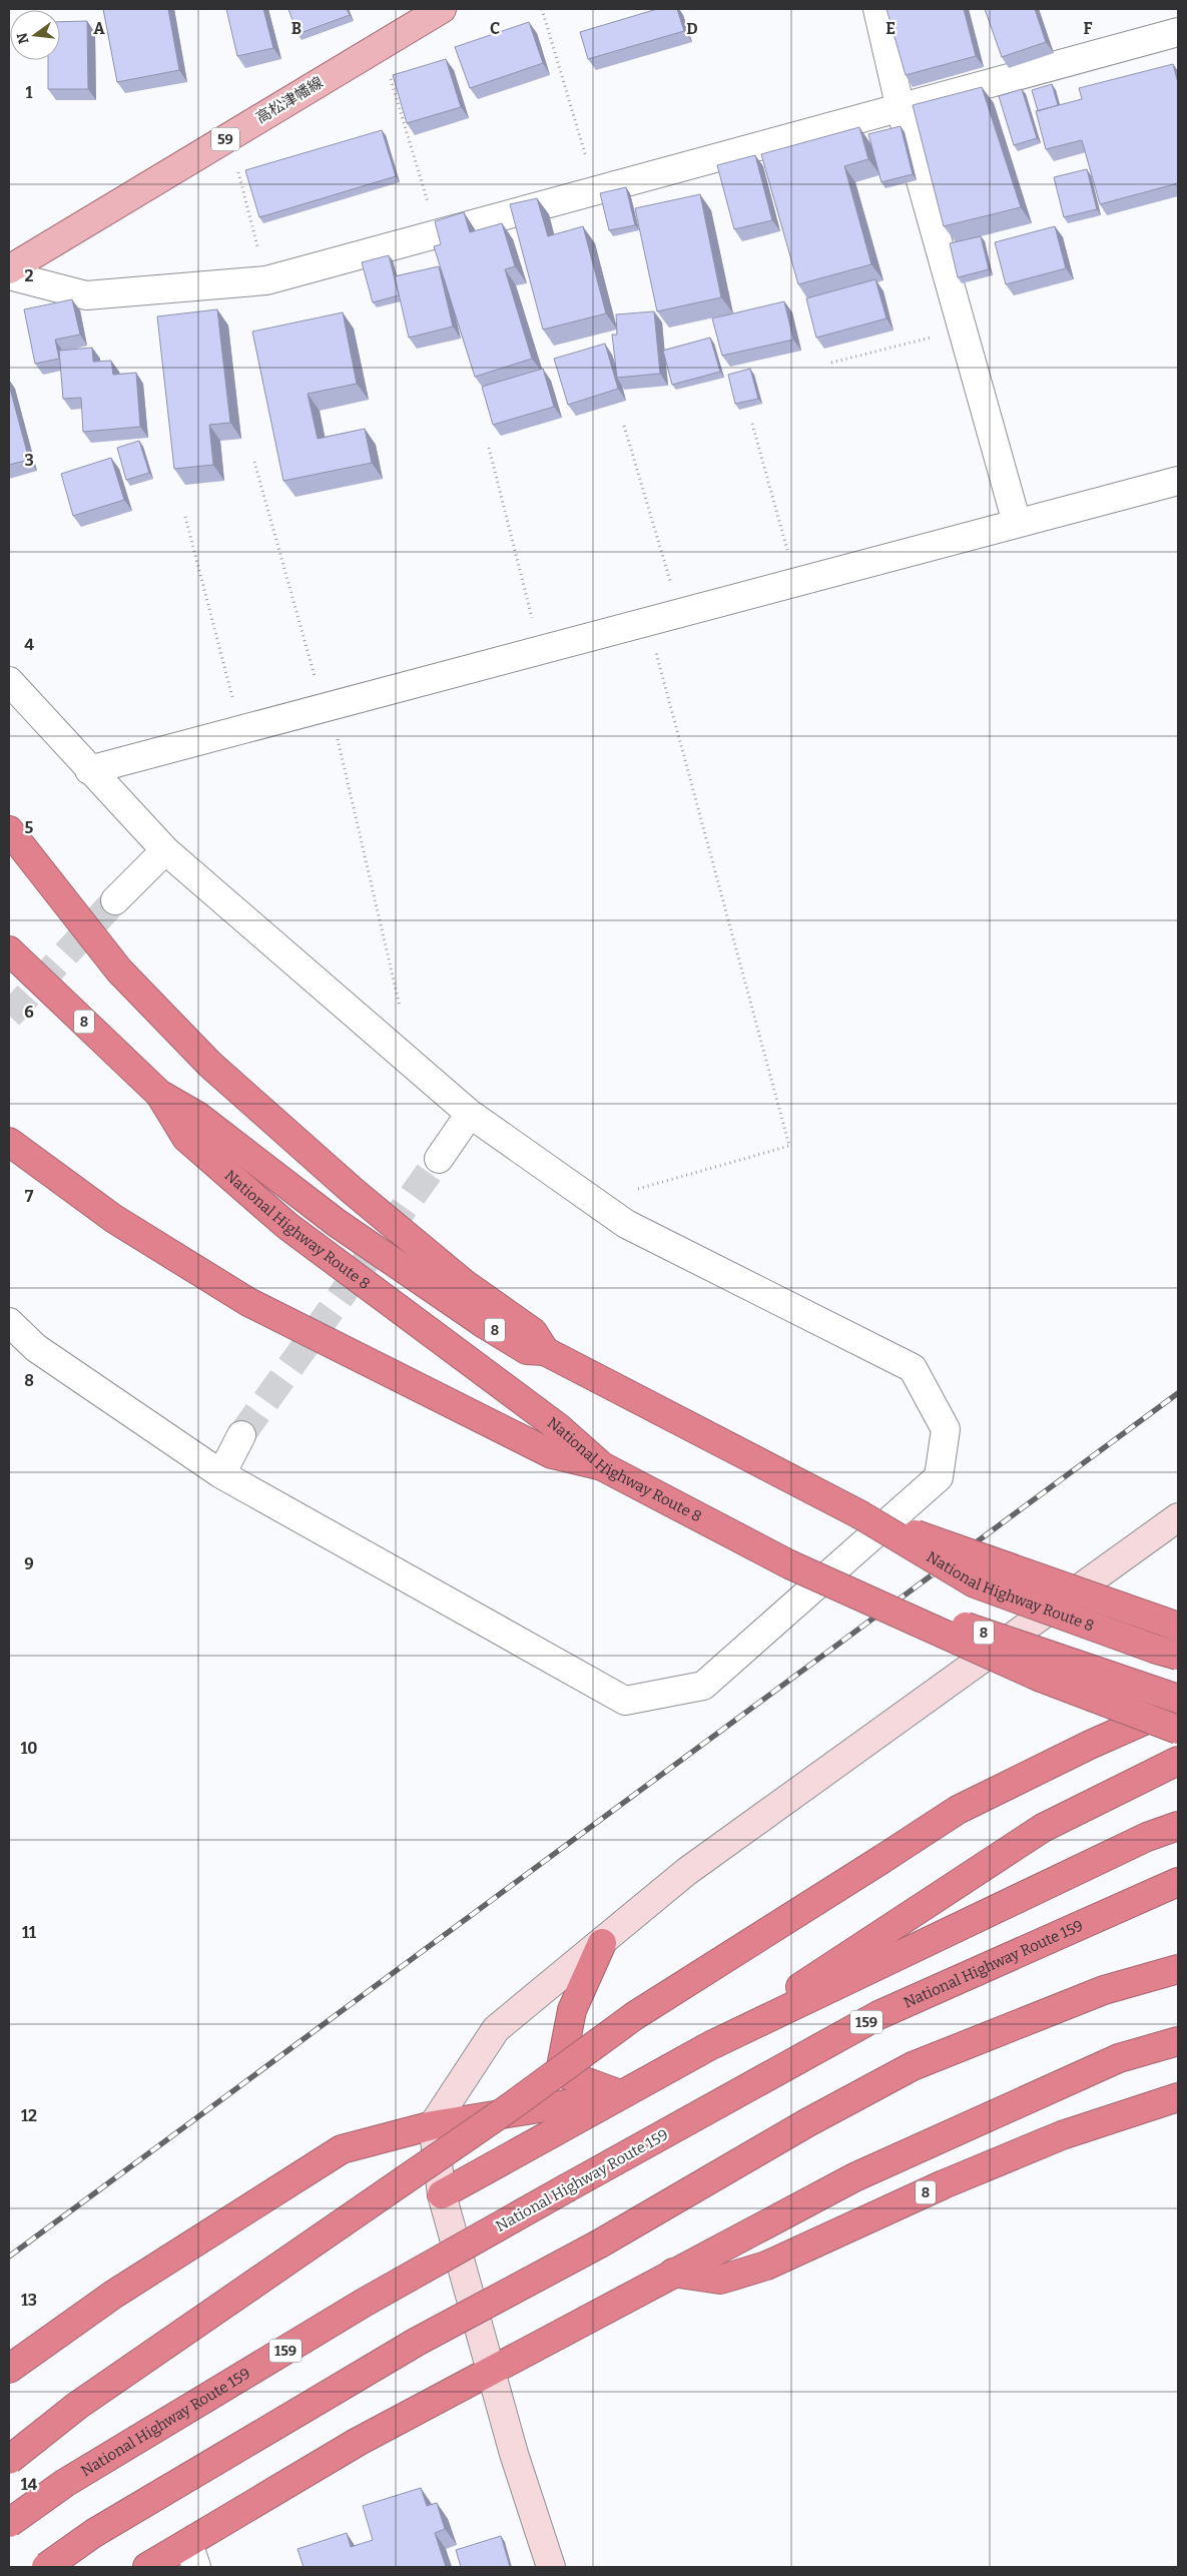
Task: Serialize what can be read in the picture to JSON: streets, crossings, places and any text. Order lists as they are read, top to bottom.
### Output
{
  "streets": {
    "highway": [
      "8",
      "National Highway Route 8",
      "National Highway Route 159",
      "159"
    ],
    "main road": ["高松津幡線", "59"]
  },
  "crossings": [
    ["8", "National Highway Route 8"]
  ],
  "north": "left",
  "grid": {
    "columns": [
      "A",
      "B",
      "C",
      "D",
      "E",
      "F"
    ],
    "rows": [
      "1",
      "2",
      "3",
      "4",
      "5",
      "6",
      "7",
      "8",
      "9",
      "10",
      "11",
      "12",
      "13",
      "14"
    ]
  }
}
